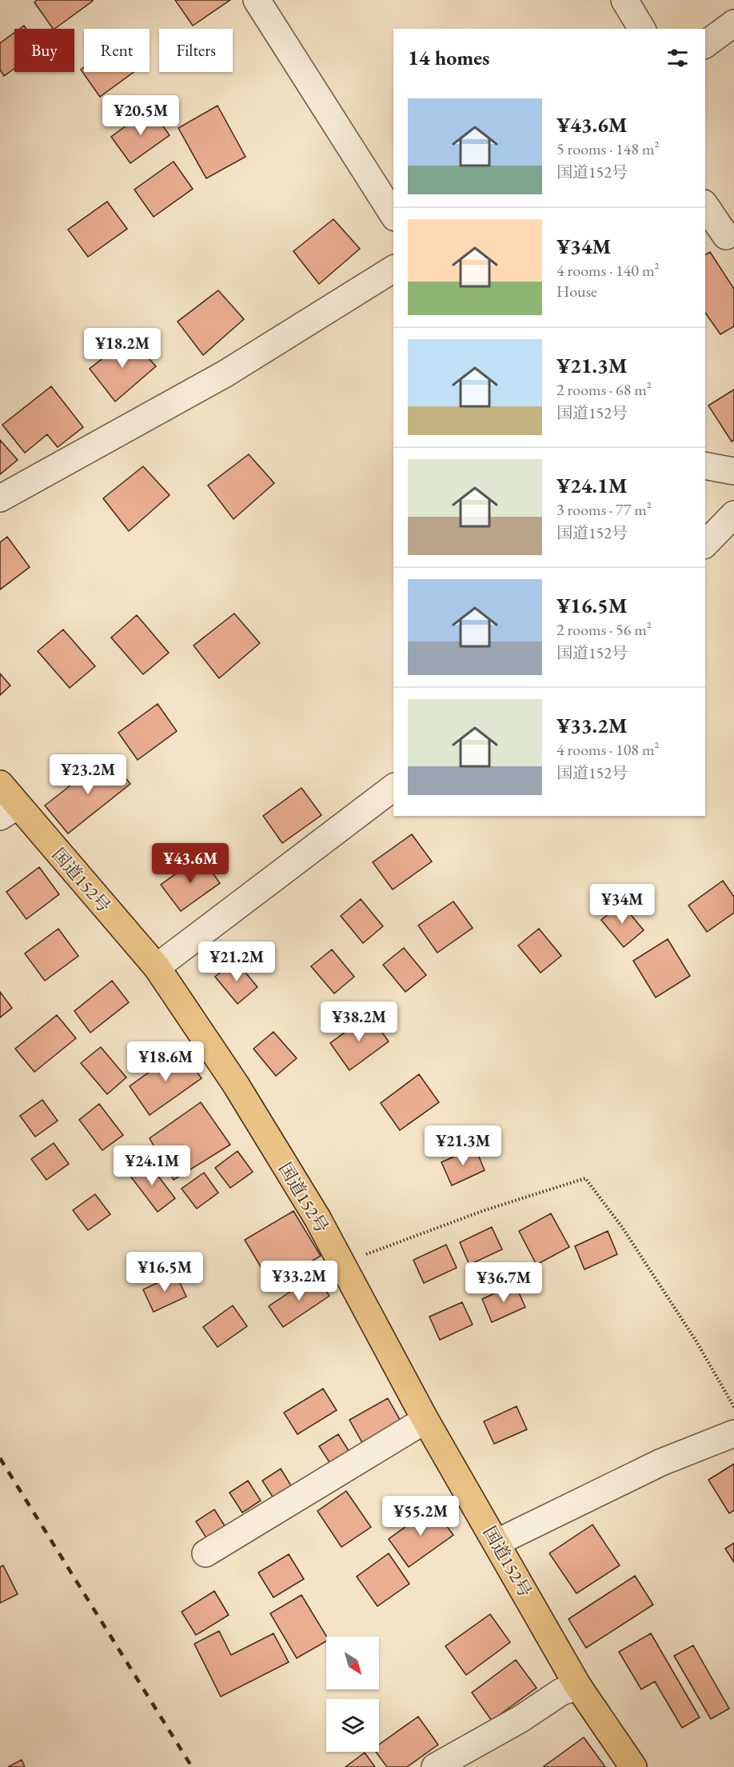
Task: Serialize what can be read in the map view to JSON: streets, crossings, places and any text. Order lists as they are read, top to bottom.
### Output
{
  "streets": {
    "highway": ["国道152号"]
  },
  "north": "bottom right",
  "page": {
    "chip": ["Buy", "Rent", "Filters"],
    "heading": "14 homes",
    "list": [
      {
        "name": "¥43.6M",
        "note": "5 rooms · 148 m² · 国道152号"
      },
      {
        "name": "¥34M",
        "note": "4 rooms · 140 m² · House"
      },
      {
        "name": "¥21.3M",
        "note": "2 rooms · 68 m² · 国道152号"
      },
      {
        "name": "¥24.1M",
        "note": "3 rooms · 77 m² · 国道152号"
      },
      {
        "name": "¥16.5M",
        "note": "2 rooms · 56 m² · 国道152号"
      },
      {
        "name": "¥33.2M",
        "note": "4 rooms · 108 m² · 国道152号"
      }
    ],
    "price": [
      "¥20.5M",
      "¥18.2M",
      "¥23.2M",
      "¥43.6M",
      "¥34M",
      "¥21.2M",
      "¥38.2M",
      "¥18.6M",
      "¥21.3M",
      "¥24.1M",
      "¥16.5M",
      "¥33.2M",
      "¥36.7M",
      "¥55.2M"
    ]
  }
}
